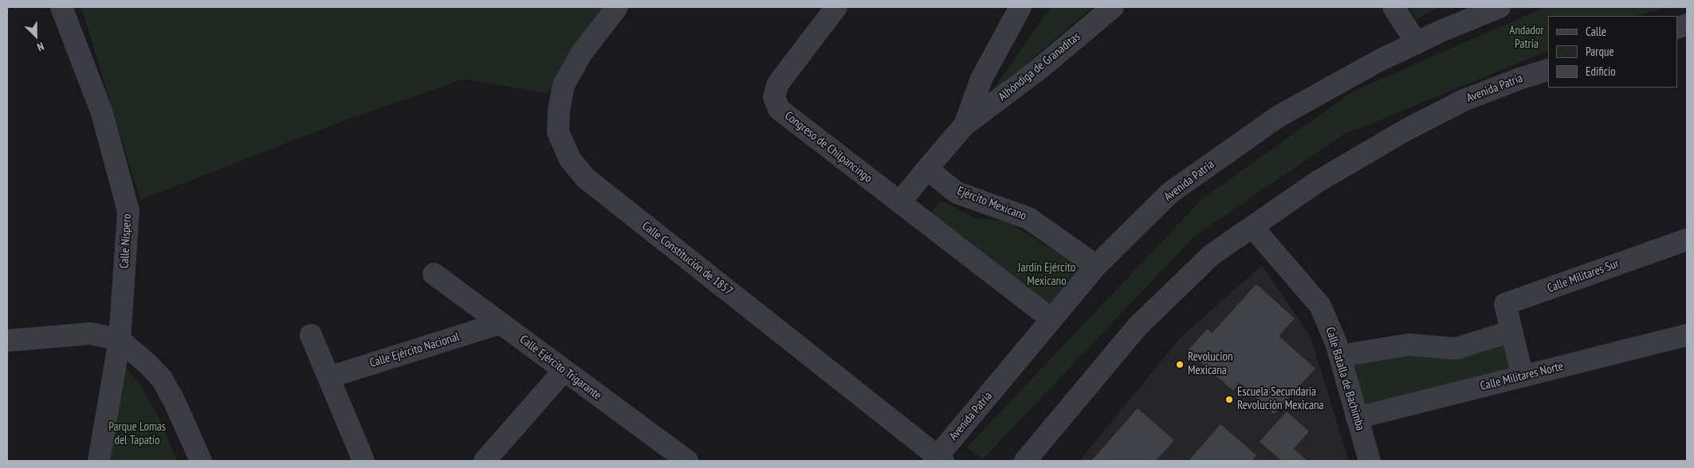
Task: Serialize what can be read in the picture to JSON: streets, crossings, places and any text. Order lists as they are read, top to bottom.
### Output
{
  "streets": {
    "street": [
      "Alhóndiga de Granaditas",
      "Avenida Patria",
      "Congreso de Chilpancingo",
      "Ejército Mexicano",
      "Calle Níspero",
      "Calle Constitución de 1857",
      "Calle Militares Sur",
      "Calle Ejército Nacional",
      "Calle Ejército Trigarante",
      "Calle Militares Norte",
      "Calle Batalla de Bachimba"
    ]
  },
  "crossings": [
    ["Alhóndiga de Granaditas", "Congreso de Chilpancingo"],
    ["Alhóndiga de Granaditas", "Ejército Mexicano"],
    ["Avenida Patria", "Ejército Mexicano"],
    ["Avenida Patria", "Calle Constitución de 1857"],
    ["Avenida Patria", "Calle Batalla de Bachimba"],
    ["Calle Militares Sur", "Calle Militares Norte"],
    ["Calle Ejército Nacional", "Calle Ejército Trigarante"],
    ["Calle Militares Norte", "Calle Batalla de Bachimba"]
  ],
  "parks": ["Andador Patria", "Jardín Ejército Mexicano", "Parque Lomas del Tapatío"],
  "places": ["Revolucion Mexicana", "Escuela Secundaria Revolución Mexicana"],
  "legend": ["Calle", "Parque", "Edificio"],
  "north": "bottom right"
}
